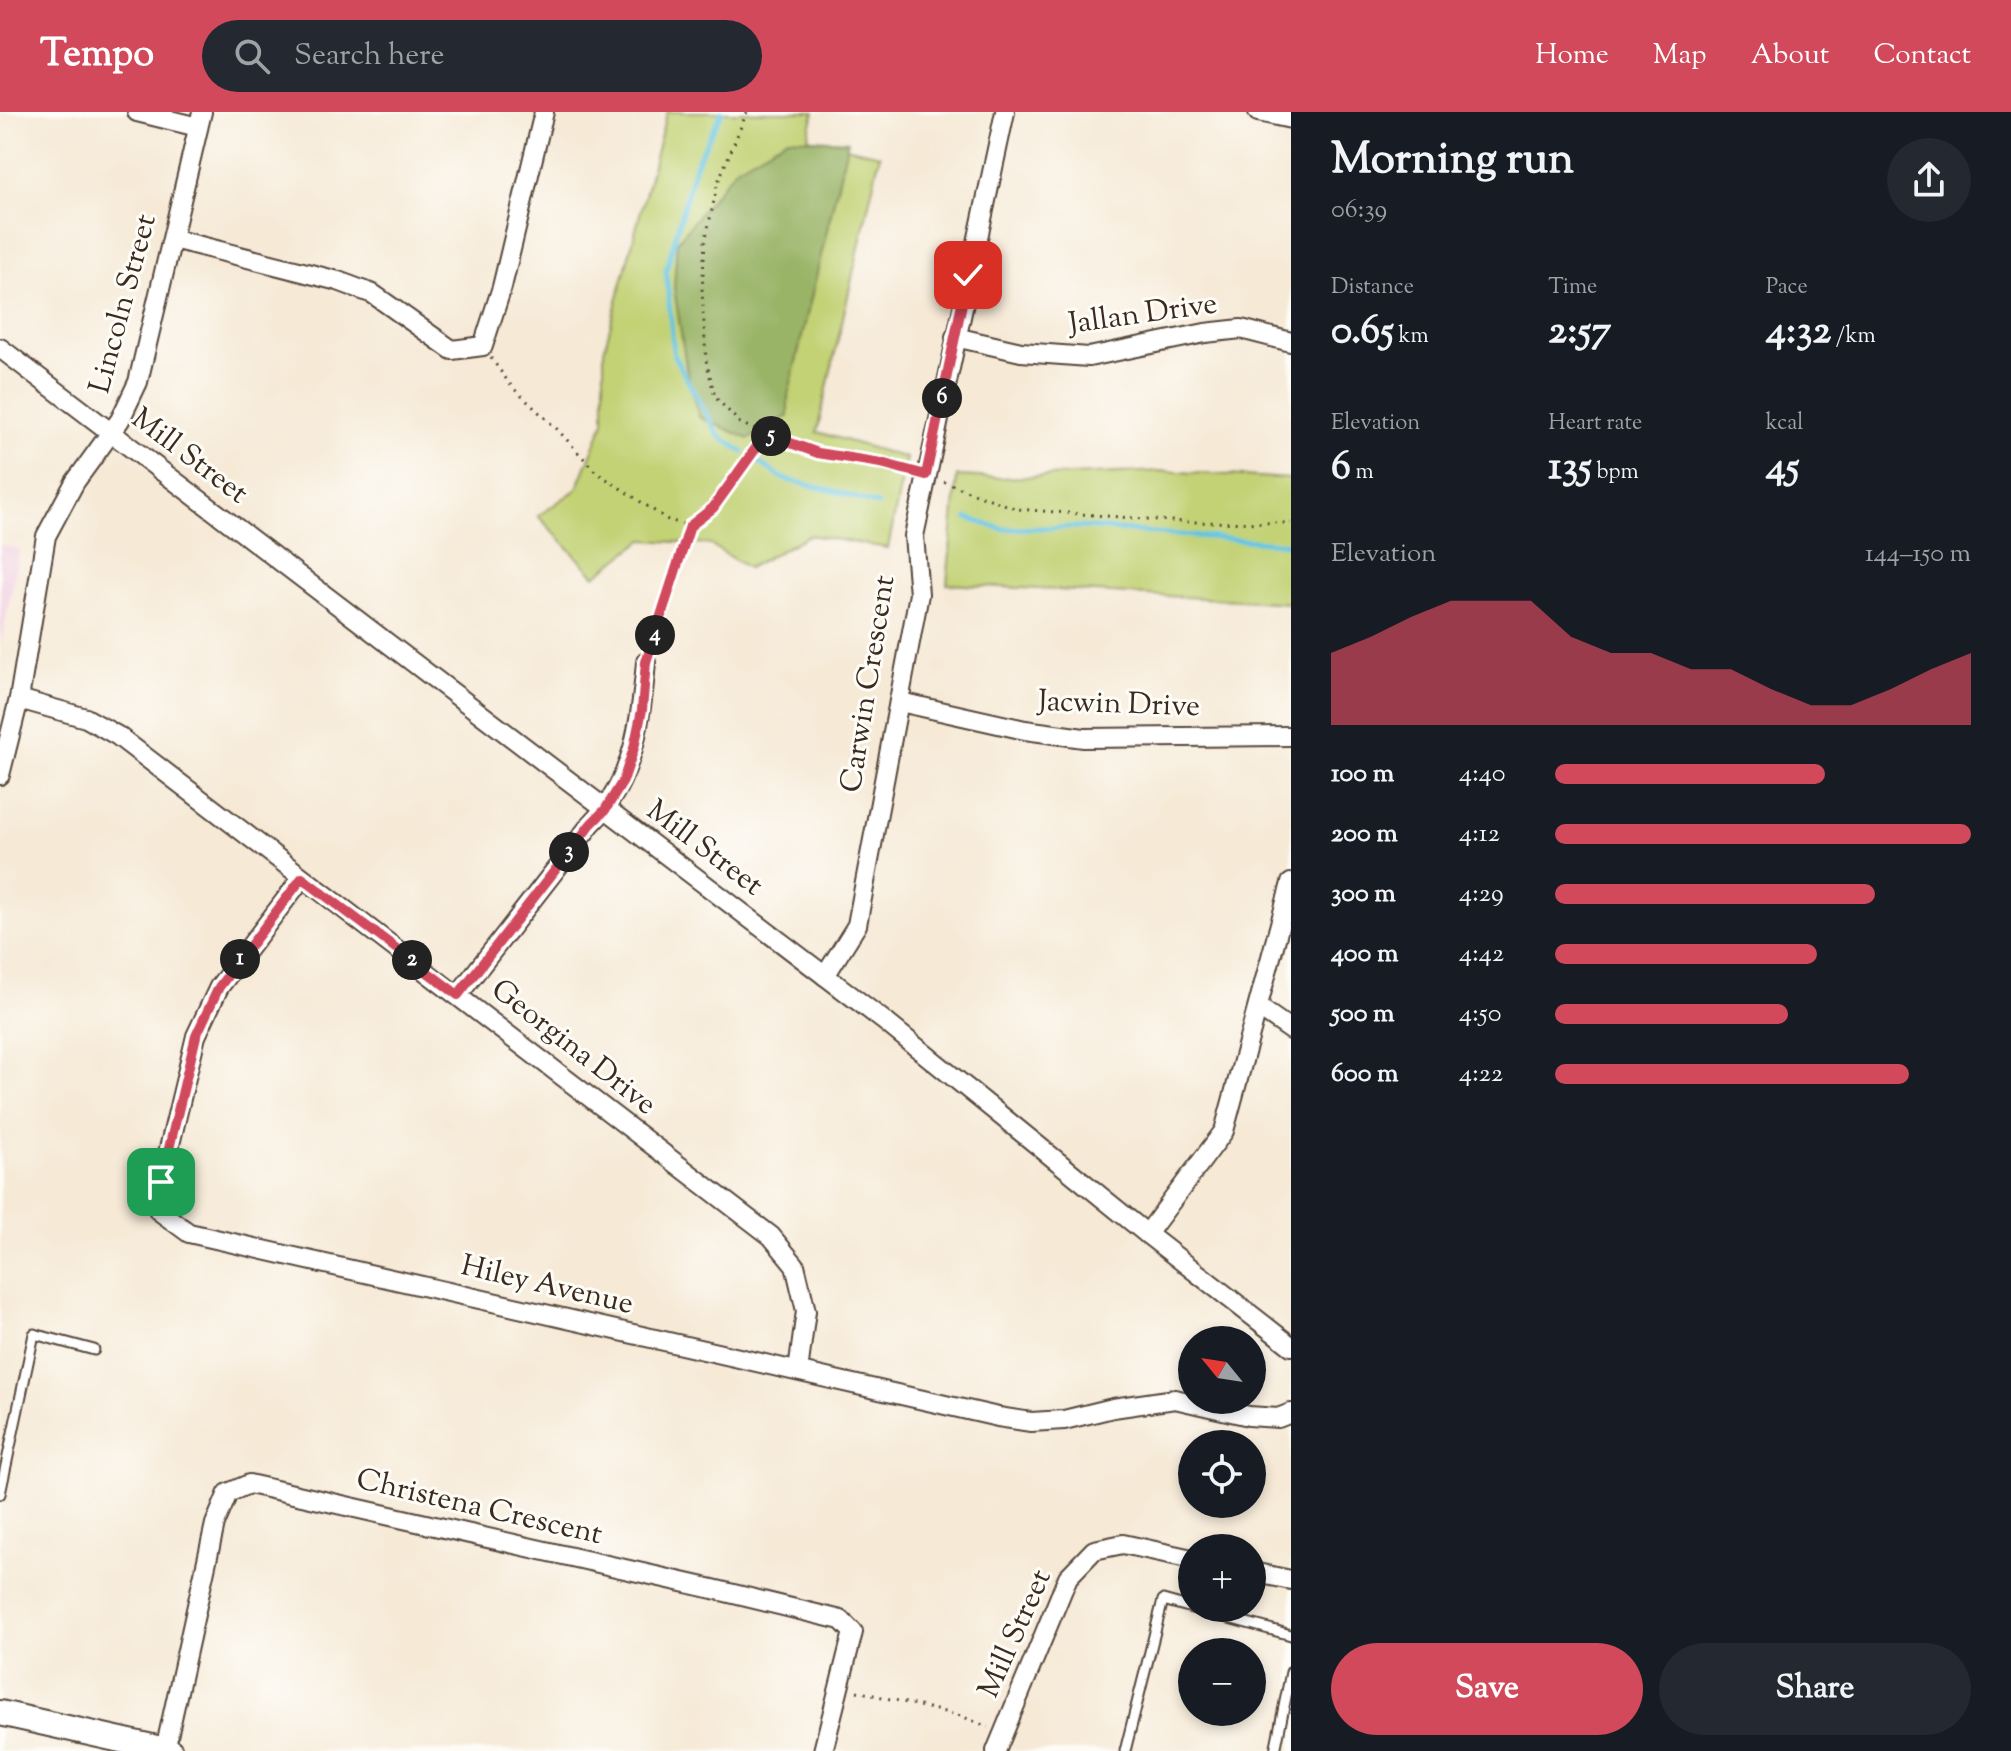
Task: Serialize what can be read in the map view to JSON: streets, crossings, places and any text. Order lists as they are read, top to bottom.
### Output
{
  "streets": {
    "street": [
      "Lincoln Street",
      "Jallan Drive",
      "Mill Street",
      "Carwin Crescent",
      "Jacwin Drive",
      "Georgina Drive",
      "Hiley Avenue",
      "Christena Crescent"
    ]
  },
  "crossings": [
    ["Lincoln Street", "Mill Street"],
    ["Lincoln Street", "Georgina Drive"],
    ["Jallan Drive", "Carwin Crescent"],
    ["Mill Street", "Carwin Crescent"],
    ["Carwin Crescent", "Jacwin Drive"],
    ["Georgina Drive", "Hiley Avenue"]
  ],
  "north": "top left",
  "page": {
    "header": "Tempo",
    "search": "Search here",
    "nav": [
      "Home",
      "Map",
      "About",
      "Contact"
    ],
    "heading": ["Morning run", "06:39"],
    "stats": [
      ["Distance", "0.65 km"],
      ["Time", "2:57"],
      ["Pace", "4:32 /km"],
      ["Elevation", "6 m"],
      ["Heart rate", "135 bpm"],
      ["kcal", "45"]
    ],
    "pins": [
      "6",
      "5",
      "4",
      "3",
      "1",
      "2"
    ],
    "chart": ["Elevation", "144–150 m"],
    "list": [
      {
        "name": "100 m",
        "note": "4:40"
      },
      {
        "name": "200 m",
        "note": "4:12"
      },
      {
        "name": "300 m",
        "note": "4:29"
      },
      {
        "name": "400 m",
        "note": "4:42"
      },
      {
        "name": "500 m",
        "note": "4:50"
      },
      {
        "name": "600 m",
        "note": "4:22"
      }
    ],
    "map_buttons": ["+", "−"],
    "buttons": ["Save", "Share"]
  }
}
